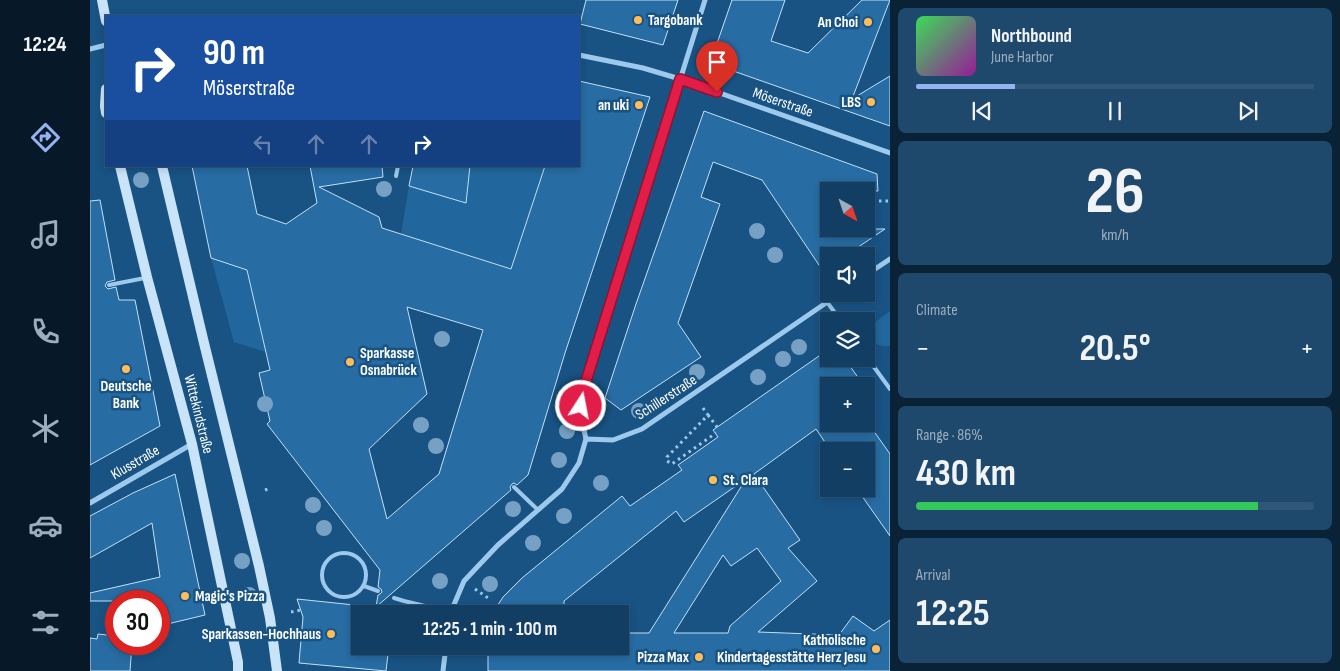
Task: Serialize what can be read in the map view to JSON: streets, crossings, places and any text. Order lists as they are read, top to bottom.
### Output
{
  "streets": {
    "street": [
      "Möserstraße",
      "Schillerstraße",
      "Wittekindstraße",
      "Klusstraße"
    ]
  },
  "crossings": [
    ["Wittekindstraße", "Klusstraße"]
  ],
  "places": [
    "Targobank",
    "An Choi",
    "LBS",
    "an uki",
    "Sparkasse Osnabrück",
    "Deutsche Bank",
    "St. Clara",
    "Magic's Pizza",
    "Sparkassen-Hochhaus",
    "Katholische Kindertagesstätte Herz Jesu",
    "Pizza Max"
  ],
  "north": "bottom right",
  "page": {
    "tabs": "12:24",
    "turn": ["90 m", "Möserstraße"],
    "song": ["Northbound", "June Harbor"],
    "tile": [
      ["26", "km/h"],
      "Climate",
      ["Range · 86%", "430 km"],
      ["Arrival", "12:25"]
    ],
    "map_buttons": ["+", "−"],
    "heat": ["−", "20.5°", "+"],
    "limit": "30",
    "trip": "12:25 · 1 min · 100 m"
  }
}
